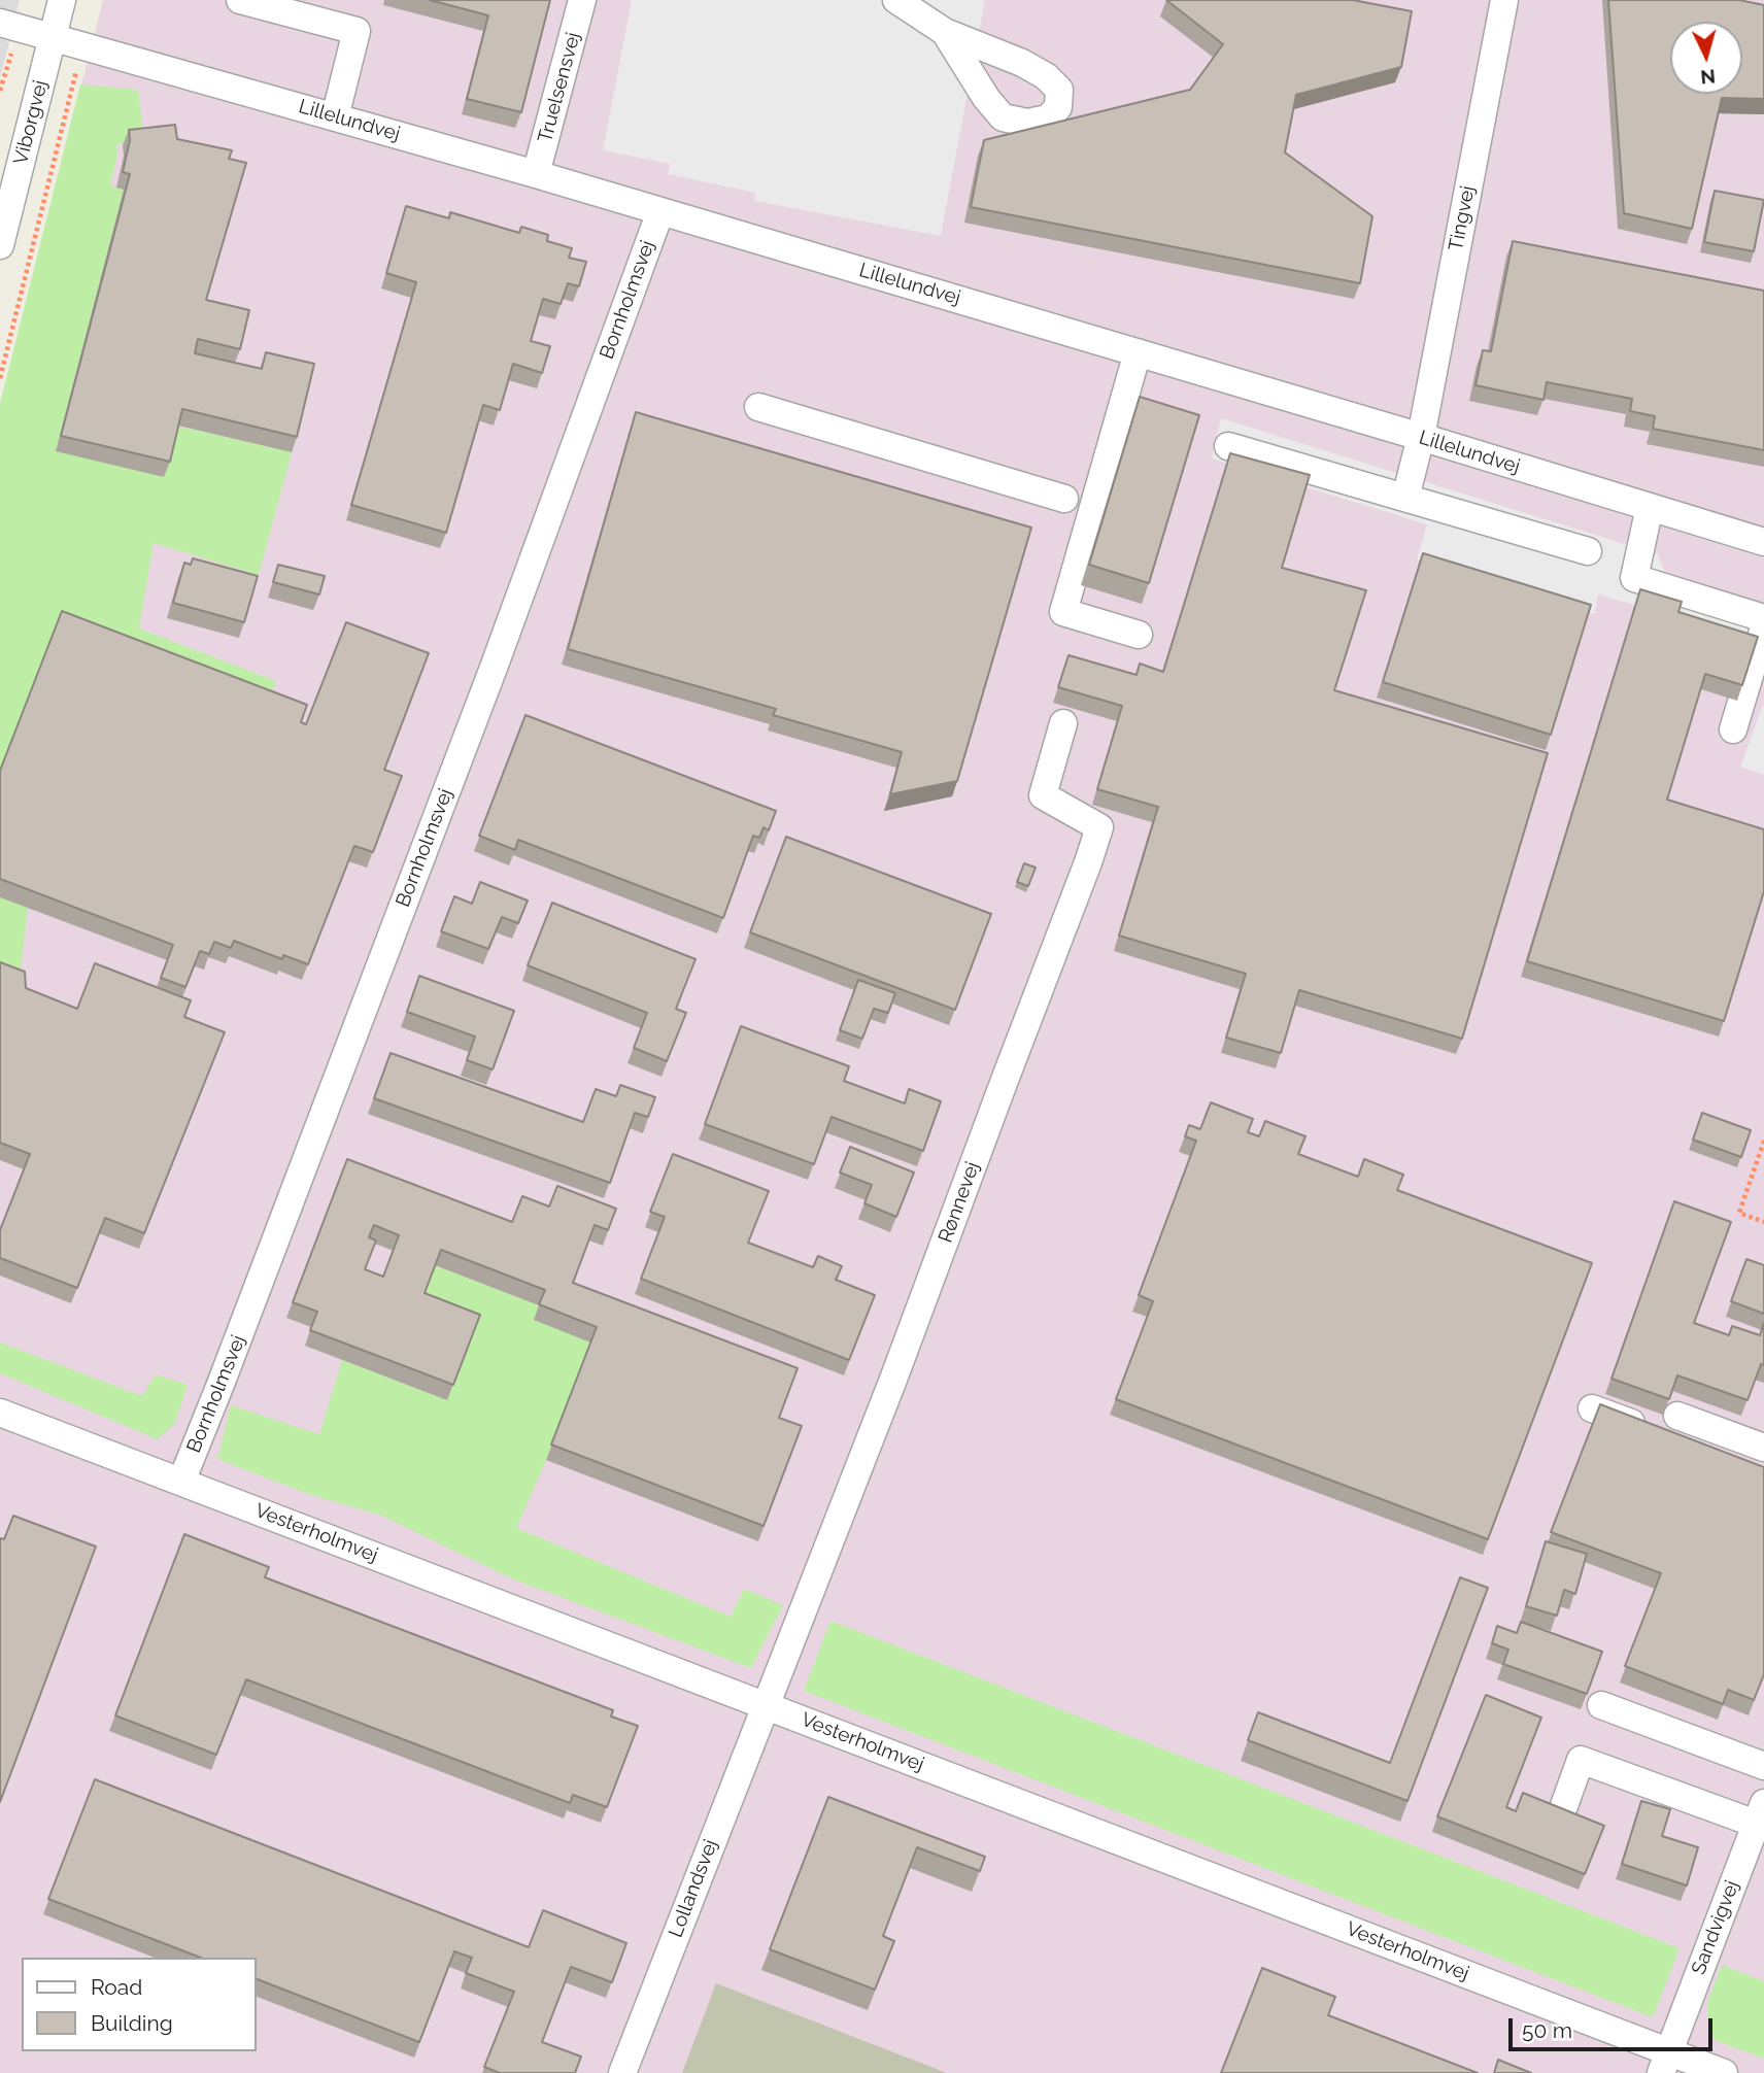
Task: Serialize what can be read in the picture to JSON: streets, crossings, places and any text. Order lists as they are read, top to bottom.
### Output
{
  "streets": {
    "street": [
      "Truelsensvej",
      "Lillelundvej",
      "Viborgvej",
      "Tingvej",
      "Bornholmsvej",
      "Rønnevej",
      "Vesterholmvej",
      "Lollandsvej",
      "Sandvigvej"
    ]
  },
  "crossings": [
    ["Truelsensvej", "Lillelundvej"],
    ["Lillelundvej", "Viborgvej"],
    ["Lillelundvej", "Tingvej"],
    ["Lillelundvej", "Bornholmsvej"],
    ["Bornholmsvej", "Vesterholmvej"],
    ["Rønnevej", "Vesterholmvej"],
    ["Rønnevej", "Lollandsvej"],
    ["Vesterholmvej", "Lollandsvej"],
    ["Vesterholmvej", "Sandvigvej"]
  ],
  "legend": ["Road", "Building"],
  "scale_bar": "50 m",
  "north": "bottom"
}
